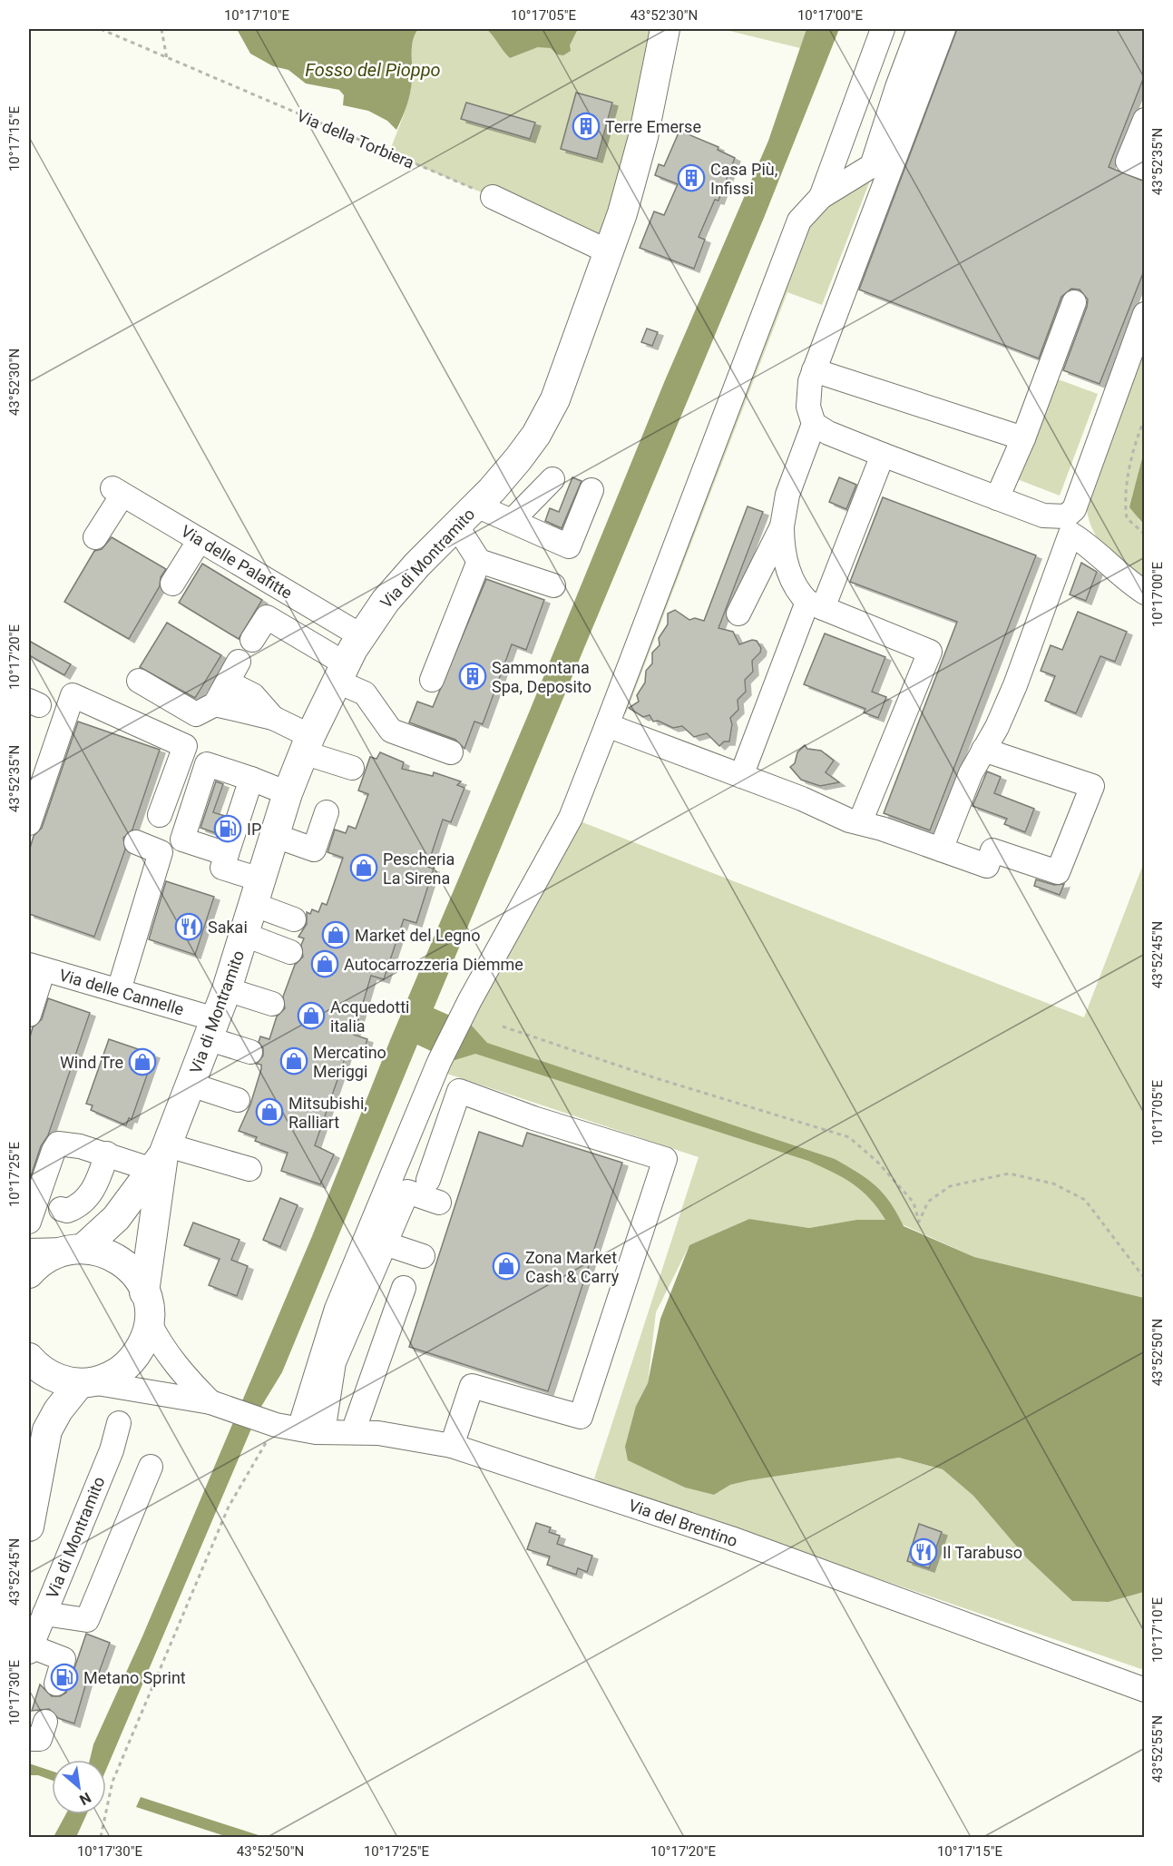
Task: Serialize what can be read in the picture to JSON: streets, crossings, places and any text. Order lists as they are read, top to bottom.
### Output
{
  "streets": {
    "main road": ["Via di Montramito"],
    "street": ["Via delle Palafitte", "Via delle Cannelle", "Via del Brentino"],
    "path": ["Via della Torbiera"]
  },
  "crossings": [
    ["Via di Montramito", "Via delle Palafitte"],
    ["Via di Montramito", "Via delle Cannelle"],
    ["Via di Montramito", "Via del Brentino"]
  ],
  "water": ["Fosso del Pioppo"],
  "places": {
    "building": ["Terre Emerse", "Casa Più, Infissi", "Sammontana Spa, Deposito"],
    "fuel station": ["IP", "Metano Sprint"],
    "shop": [
      "Pescheria La Sirena",
      "Market del Legno",
      "Autocarrozzeria Diemme",
      "Acquedotti italia",
      "Mercatino Meriggi",
      "Wind Tre",
      "Mitsubishi, Ralliart",
      "Zona Market Cash & Carry"
    ],
    "restaurant": ["Sakai", "Il Tarabuso"]
  },
  "north": "bottom right",
  "coordinates": [
    "10°17'10\"E",
    "10°17'05\"E",
    "43°52'30\"N",
    "10°17'00\"E",
    "10°17'15\"E",
    "43°52'35\"N",
    "10°17'20\"E",
    "43°52'45\"N",
    "10°17'25\"E",
    "43°52'50\"N",
    "10°17'30\"E",
    "43°52'55\"N"
  ]
}
